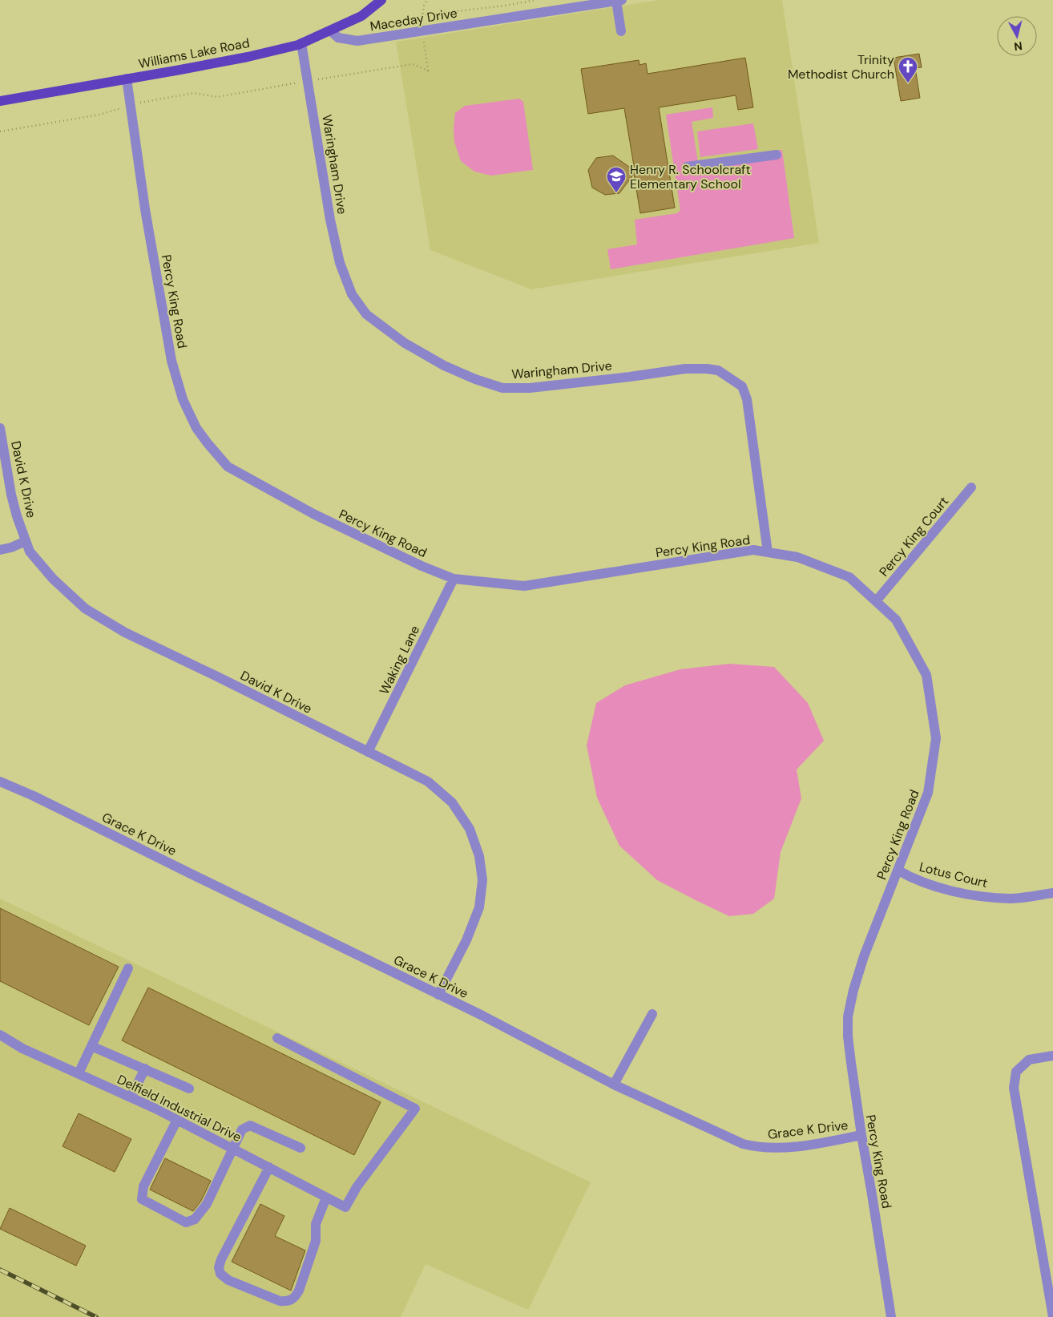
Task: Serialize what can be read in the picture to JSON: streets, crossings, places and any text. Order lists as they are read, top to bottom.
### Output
{
  "streets": {
    "main road": ["Williams Lake Road"],
    "street": [
      "Maceday Drive",
      "Waringham Drive",
      "Percy King Road",
      "David K Drive",
      "Percy King Court",
      "Waking Lane",
      "Grace K Drive",
      "Lotus Court",
      "Delfield Industrial Drive"
    ]
  },
  "crossings": [
    ["Maceday Drive", "Williams Lake Road"],
    ["Williams Lake Road", "Waringham Drive"],
    ["Williams Lake Road", "Percy King Road"],
    ["Waringham Drive", "Percy King Road"],
    ["Percy King Road", "Percy King Court"],
    ["Percy King Road", "Waking Lane"],
    ["Percy King Road", "Grace K Drive"],
    ["Percy King Road", "Lotus Court"],
    ["David K Drive", "Waking Lane"],
    ["David K Drive", "Grace K Drive"]
  ],
  "places": {
    "church": ["Trinity Methodist Church"],
    "school or university": ["Henry R. Schoolcraft Elementary School"]
  },
  "north": "bottom"
}
